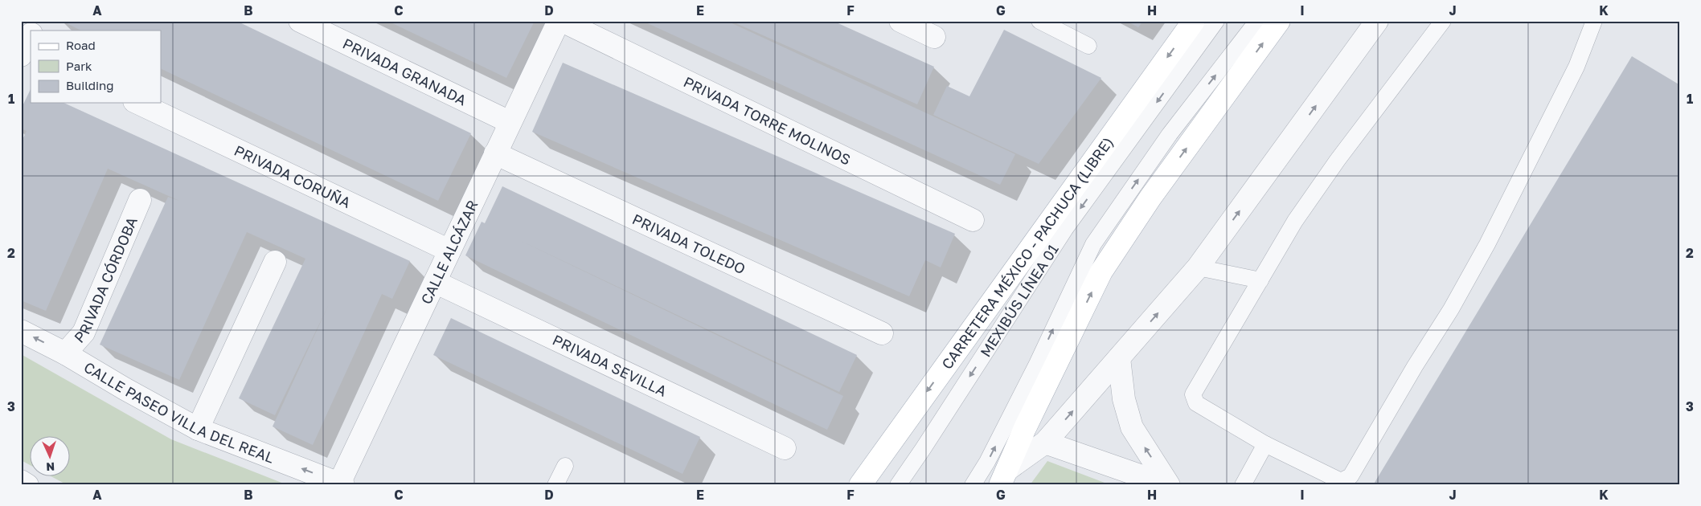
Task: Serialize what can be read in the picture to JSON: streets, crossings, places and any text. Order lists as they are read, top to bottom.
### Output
{
  "streets": {
    "main road": ["CARRETERA MÉXICO - PACHUCA (LIBRE)"],
    "street": [
      "PRIVADA GRANADA",
      "PRIVADA TORRE MOLINOS",
      "PRIVADA CORUÑA",
      "PRIVADA TOLEDO",
      "CALLE ALCÁZAR",
      "PRIVADA CÓRDOBA",
      "PRIVADA SEVILLA",
      "CALLE PASEO VILLA DEL REAL"
    ],
    "lane": ["MEXIBÚS LÍNEA 01"]
  },
  "crossings": [
    ["PRIVADA GRANADA", "CALLE ALCÁZAR"],
    ["PRIVADA CORUÑA", "CALLE ALCÁZAR"],
    ["PRIVADA TOLEDO", "CALLE ALCÁZAR"],
    ["CALLE ALCÁZAR", "PRIVADA SEVILLA"],
    ["CALLE ALCÁZAR", "CALLE PASEO VILLA DEL REAL"],
    ["PRIVADA CÓRDOBA", "CALLE PASEO VILLA DEL REAL"]
  ],
  "one_way": ["CALLE PASEO VILLA DEL REAL"],
  "legend": ["Road", "Park", "Building"],
  "north": "bottom",
  "grid": {
    "columns": [
      "A",
      "B",
      "C",
      "D",
      "E",
      "F",
      "G",
      "H",
      "I",
      "J",
      "K"
    ],
    "rows": ["1", "2", "3"]
  }
}
